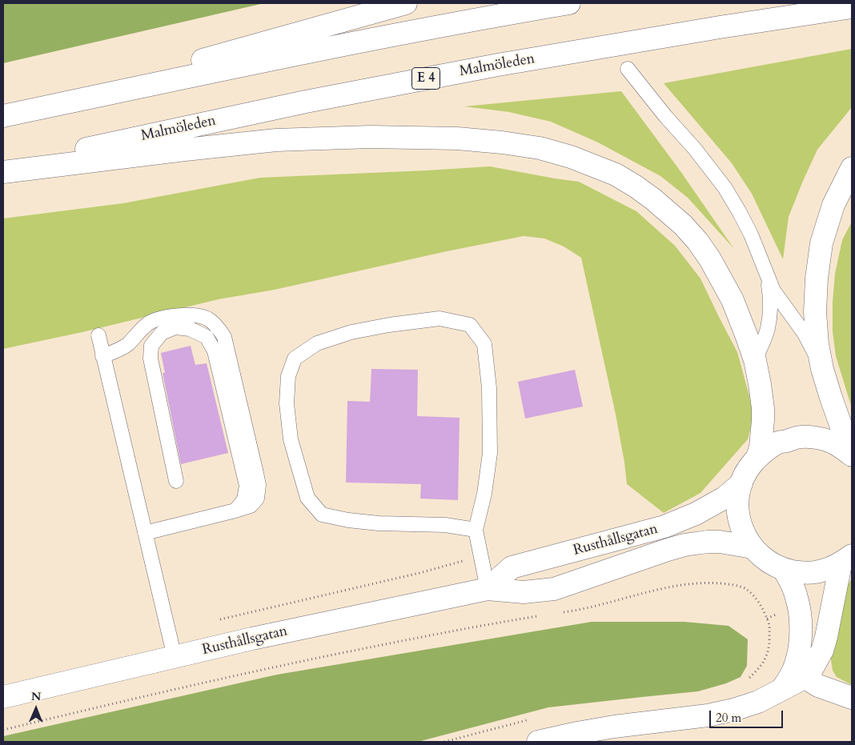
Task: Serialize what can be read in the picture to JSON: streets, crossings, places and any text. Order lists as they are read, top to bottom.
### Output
{
  "streets": {
    "main road": ["Malmöleden", "E 4", "Rusthållsgatan"]
  },
  "scale_bar": "20 m",
  "north": "top"
}
